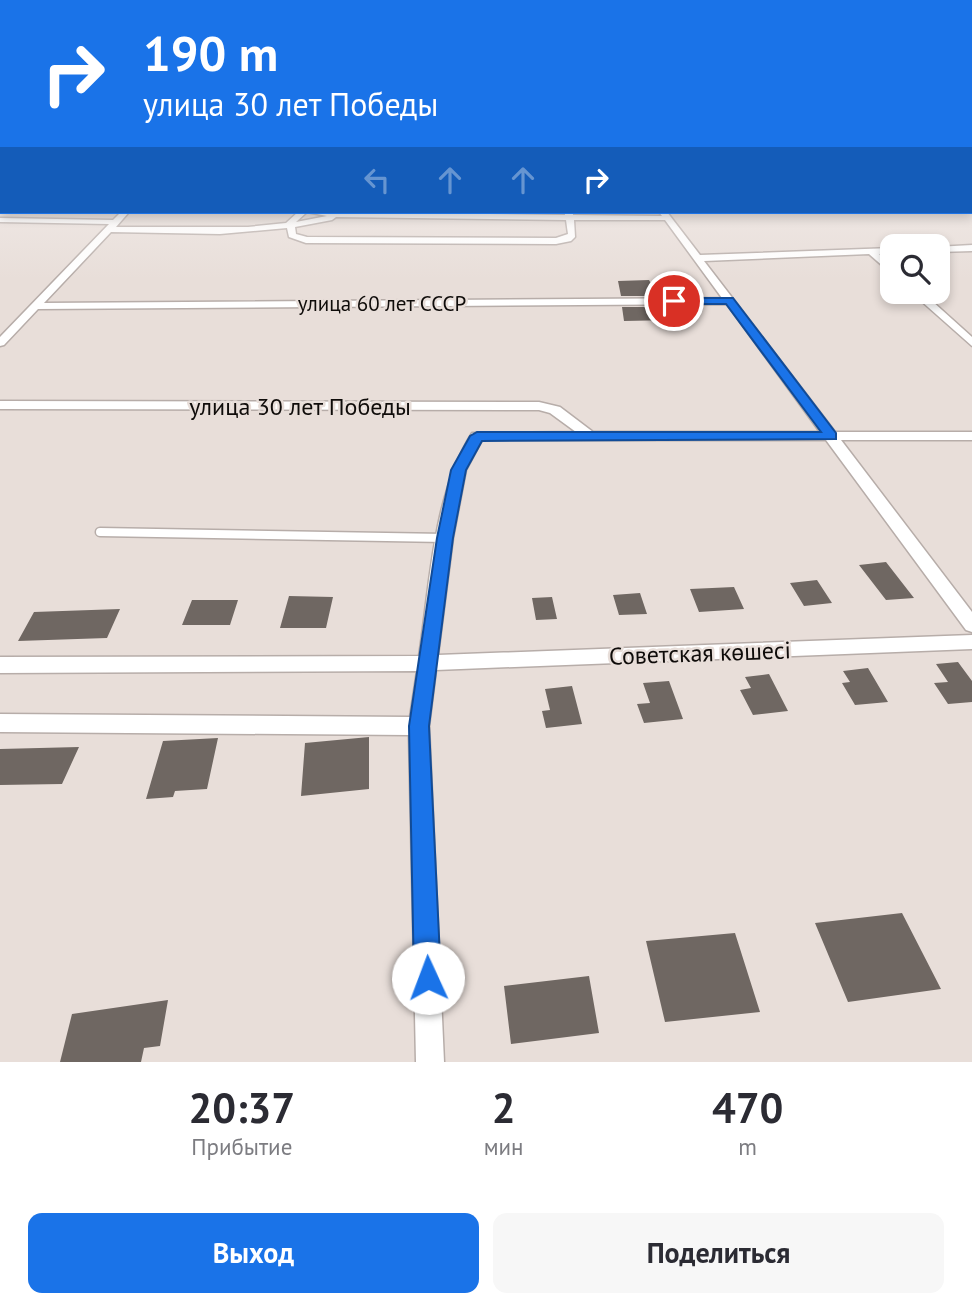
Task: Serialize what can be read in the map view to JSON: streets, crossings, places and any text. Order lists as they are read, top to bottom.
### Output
{
  "streets": {
    "street": ["улица 60 лет СССР", "улица 30 лет Победы", "Советская көшесі"]
  },
  "page": {
    "turn": ["190 m", "улица 30 лет Победы"],
    "eta": [
      "20:37",
      "Прибытие",
      "2",
      "мин",
      "470",
      "m"
    ],
    "buttons": ["Выход", "Поделиться"]
  }
}
